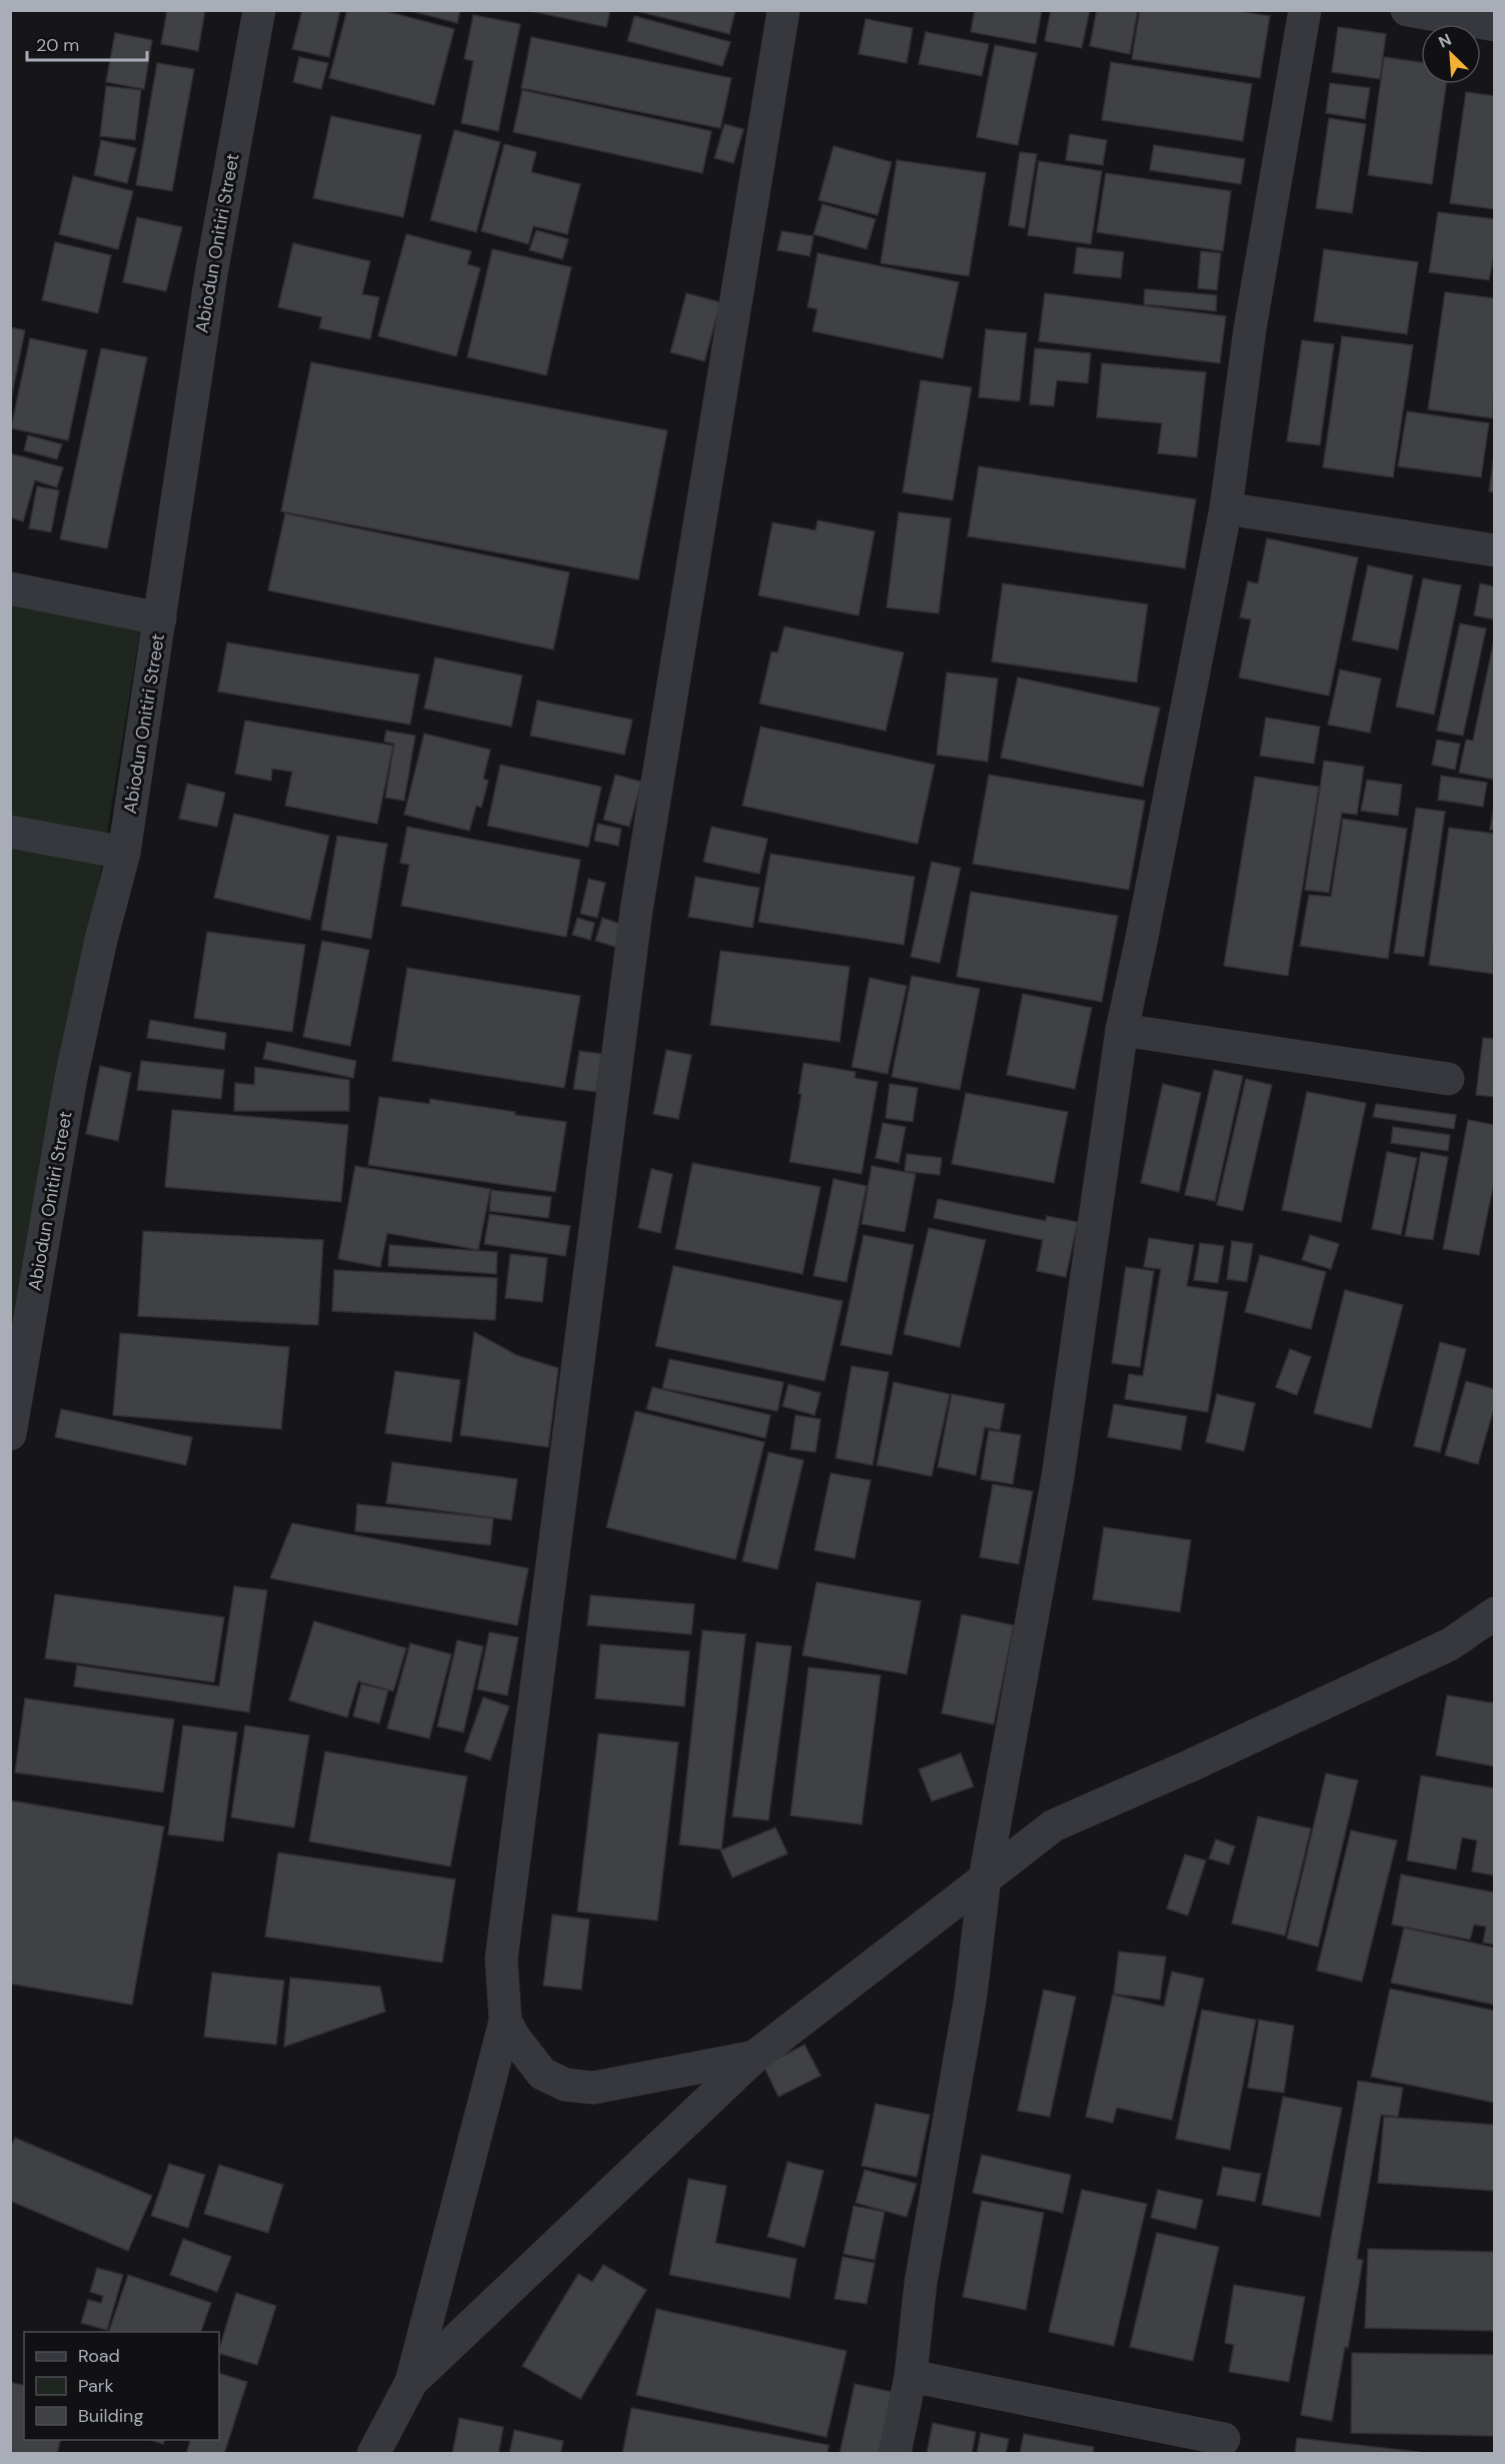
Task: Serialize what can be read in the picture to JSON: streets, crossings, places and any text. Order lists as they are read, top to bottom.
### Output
{
  "streets": {
    "street": ["Abiodun Onitiri Street"]
  },
  "legend": ["Road", "Park", "Building"],
  "scale_bar": "20 m",
  "north": "top left"
}
